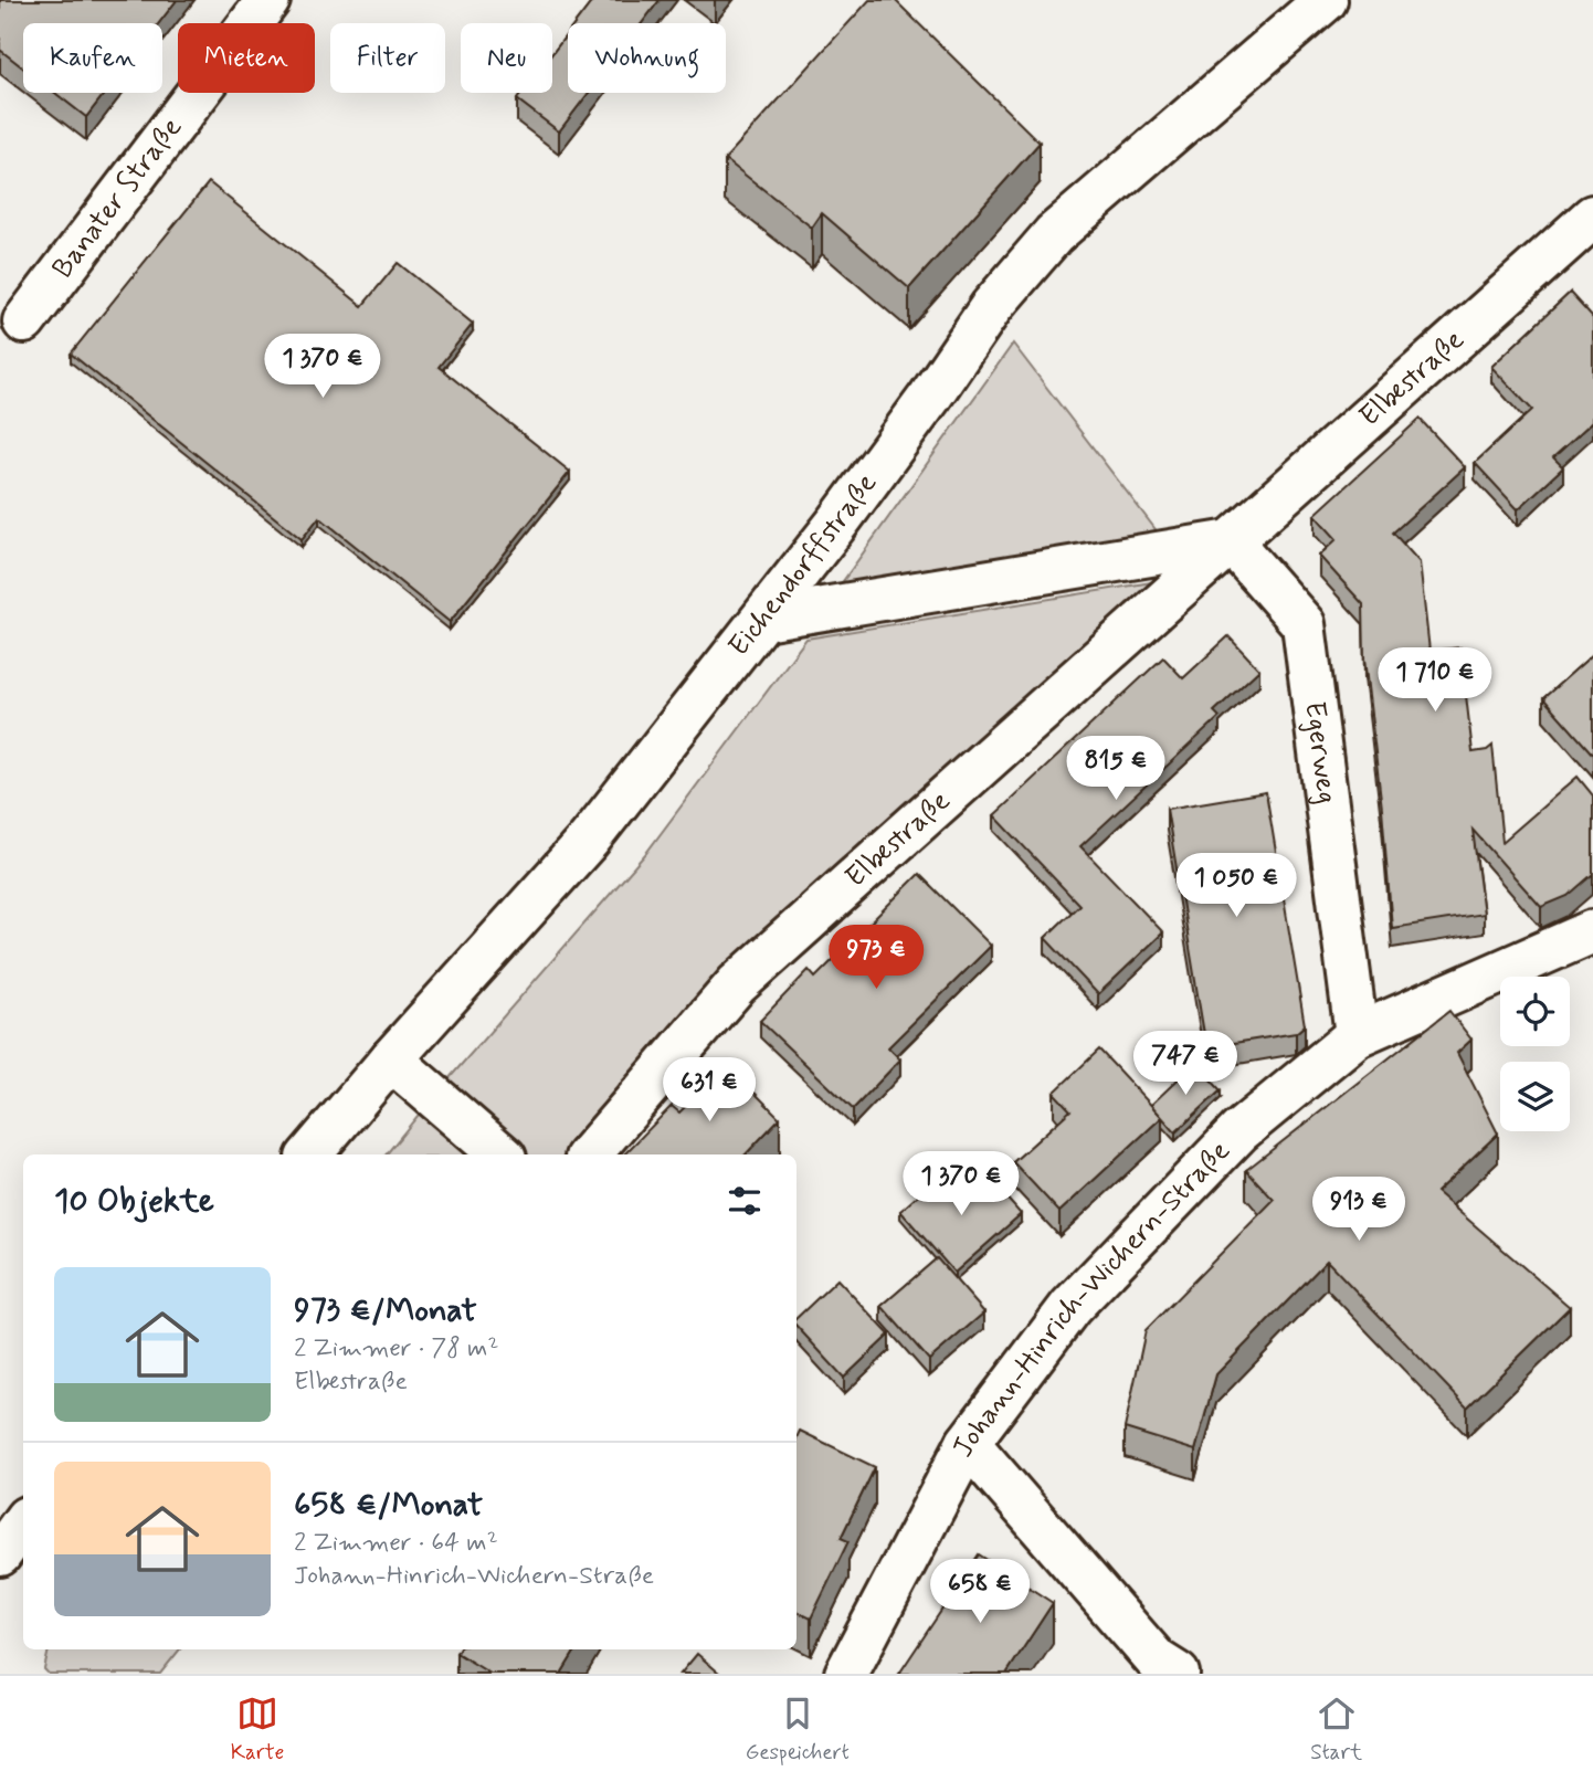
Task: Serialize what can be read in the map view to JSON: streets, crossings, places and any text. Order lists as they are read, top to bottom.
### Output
{
  "streets": {
    "street": [
      "Banater Straße",
      "Elbestraße",
      "Eichendorffstraße",
      "Egerweg",
      "Johann-Hinrich-Wichern-Straße"
    ]
  },
  "crossings": [
    ["Elbestraße", "Egerweg"],
    ["Egerweg", "Johann-Hinrich-Wichern-Straße"]
  ],
  "page": {
    "chip": [
      "Kaufen",
      "Mieten",
      "Filter",
      "Neu",
      "Wohnung"
    ],
    "price": [
      "1 370 €",
      "1 710 €",
      "815 €",
      "1 050 €",
      "973 €",
      "747 €",
      "631 €",
      "1 370 €",
      "913 €",
      "658 €"
    ],
    "heading": "10 Objekte",
    "list": [
      {
        "name": "973 €/Monat",
        "note": "2 Zimmer · 78 m² · Elbestraße"
      },
      {
        "name": "658 €/Monat",
        "note": "2 Zimmer · 64 m² · Johann-Hinrich-Wichern-Straße"
      }
    ],
    "tabs": ["Karte", "Gespeichert", "Start"]
  }
}
